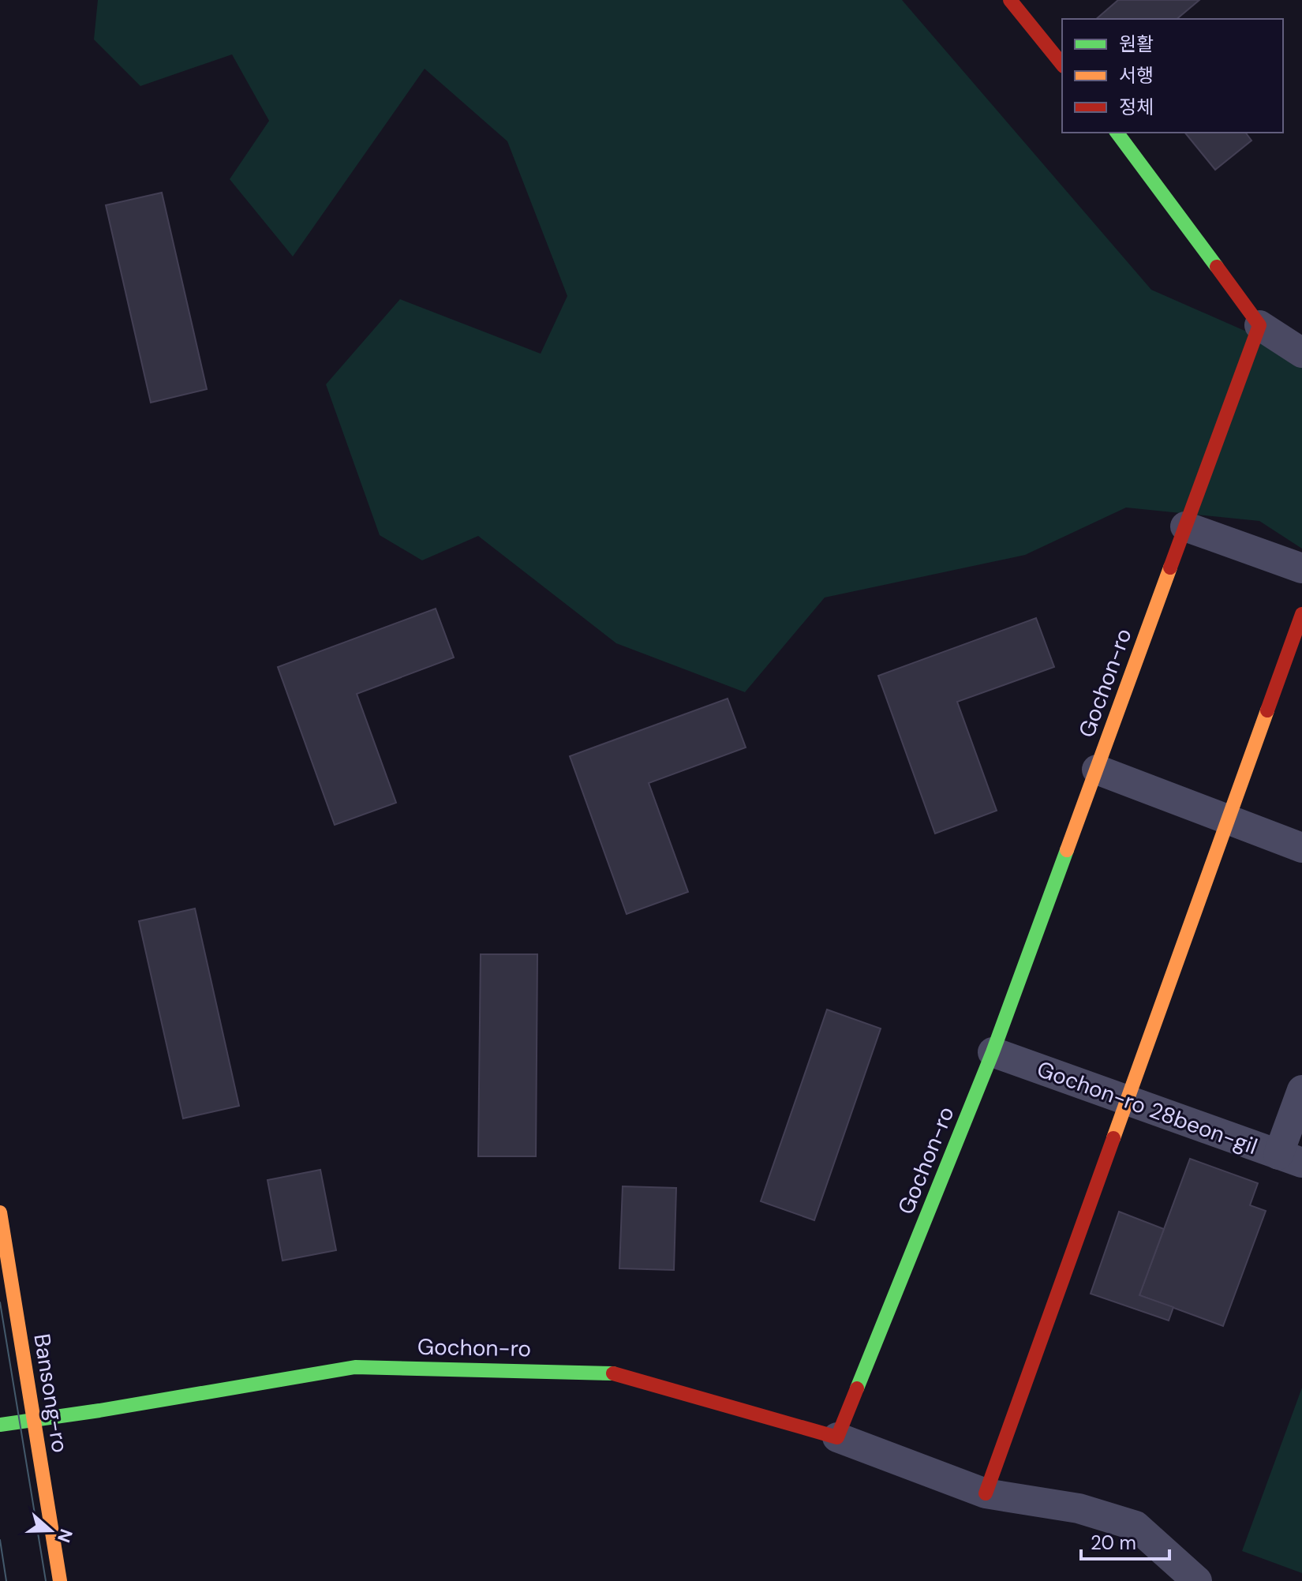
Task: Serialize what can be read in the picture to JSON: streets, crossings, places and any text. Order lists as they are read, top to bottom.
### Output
{
  "streets": {
    "street": ["Gochon-ro", "Gochon-ro 28beon-gil", "Bansong-ro"]
  },
  "crossings": [
    ["Gochon-ro", "Gochon-ro 28beon-gil"],
    ["Gochon-ro", "Bansong-ro"]
  ],
  "legend": ["원활", "서행", "정체"],
  "scale_bar": "20 m",
  "north": "right"
}
